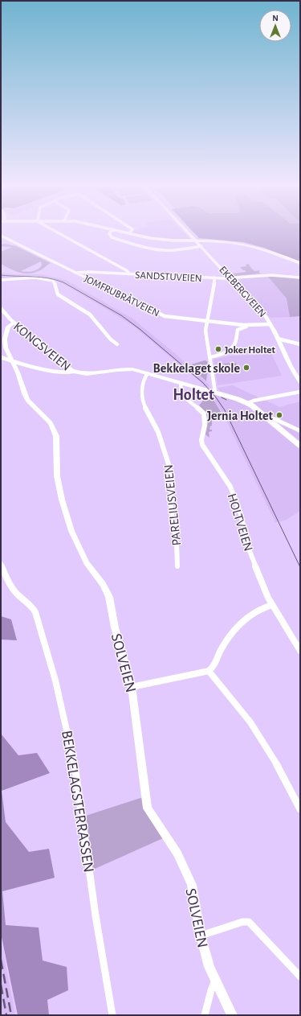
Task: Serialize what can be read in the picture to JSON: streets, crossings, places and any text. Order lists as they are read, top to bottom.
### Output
{
  "streets": {
    "main road": ["KONGSVEIEN"],
    "street": [
      "SANDSTUVEIEN",
      "EKEBERGVEIEN",
      "JOMFRUBRÅTVEIEN",
      "PARELIUSVEIEN",
      "HOLTVEIEN",
      "SOLVEIEN",
      "BEKKELAGSTERRASSEN"
    ]
  },
  "crossings": [
    ["SANDSTUVEIEN", "EKEBERGVEIEN"],
    ["SANDSTUVEIEN", "JOMFRUBRÅTVEIEN"],
    ["EKEBERGVEIEN", "JOMFRUBRÅTVEIEN"],
    ["KONGSVEIEN", "PARELIUSVEIEN"],
    ["KONGSVEIEN", "HOLTVEIEN"],
    ["KONGSVEIEN", "SOLVEIEN"]
  ],
  "districts": ["Holtet"],
  "places": ["Joker Holtet", "Bekkelaget skole", "Jernia Holtet"],
  "north": "top"
}
